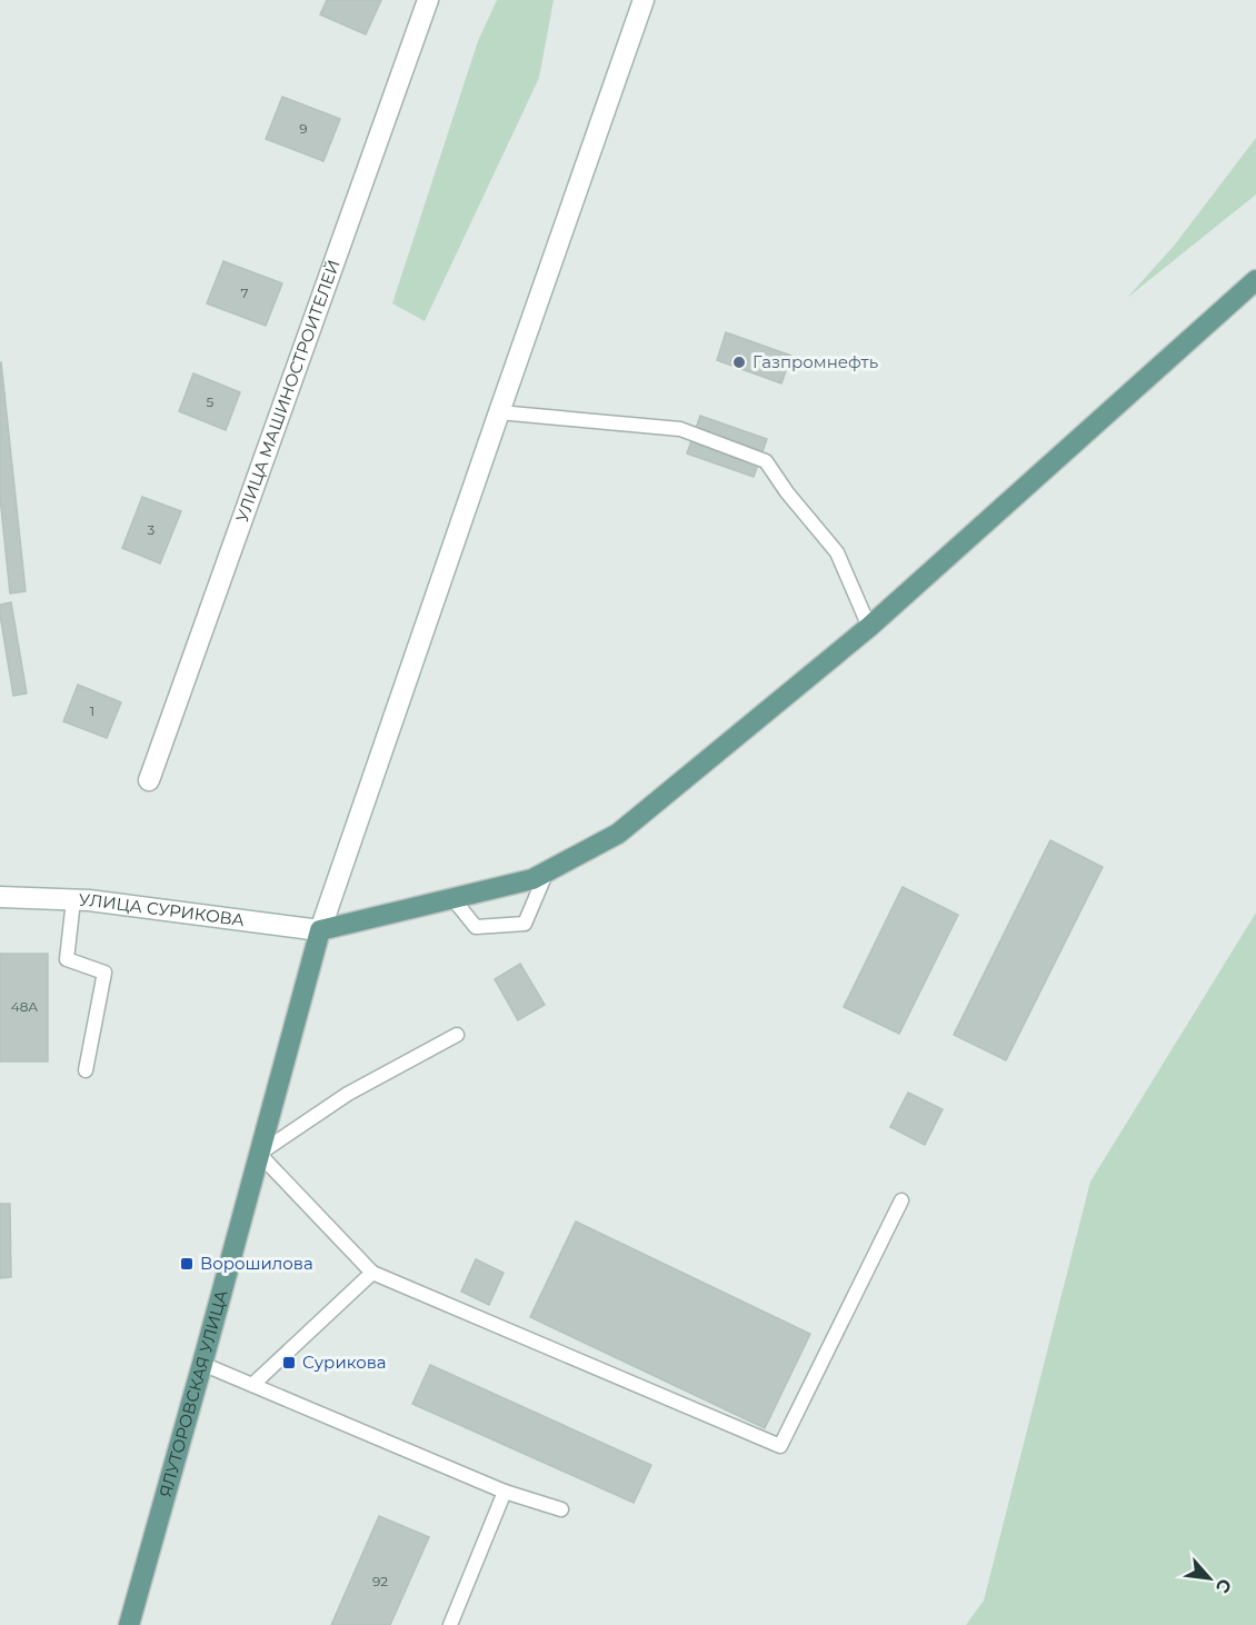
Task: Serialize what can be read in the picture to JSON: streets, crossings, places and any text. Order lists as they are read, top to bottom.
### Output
{
  "streets": {
    "main road": ["ЯЛУТОРОВСКАЯ УЛИЦА"],
    "street": ["УЛИЦА МАШИНОСТРОИТЕЛЕЙ", "УЛИЦА СУРИКОВА"]
  },
  "crossings": [
    ["УЛИЦА СУРИКОВА", "ЯЛУТОРОВСКАЯ УЛИЦА"]
  ],
  "places": {
    "other": ["Газпромнефть"],
    "transit": ["Ворошилова", "Сурикова"]
  },
  "house_numbers": [
    "9",
    "7",
    "5",
    "3",
    "1",
    "48А",
    "92"
  ],
  "north": "bottom right"
}
